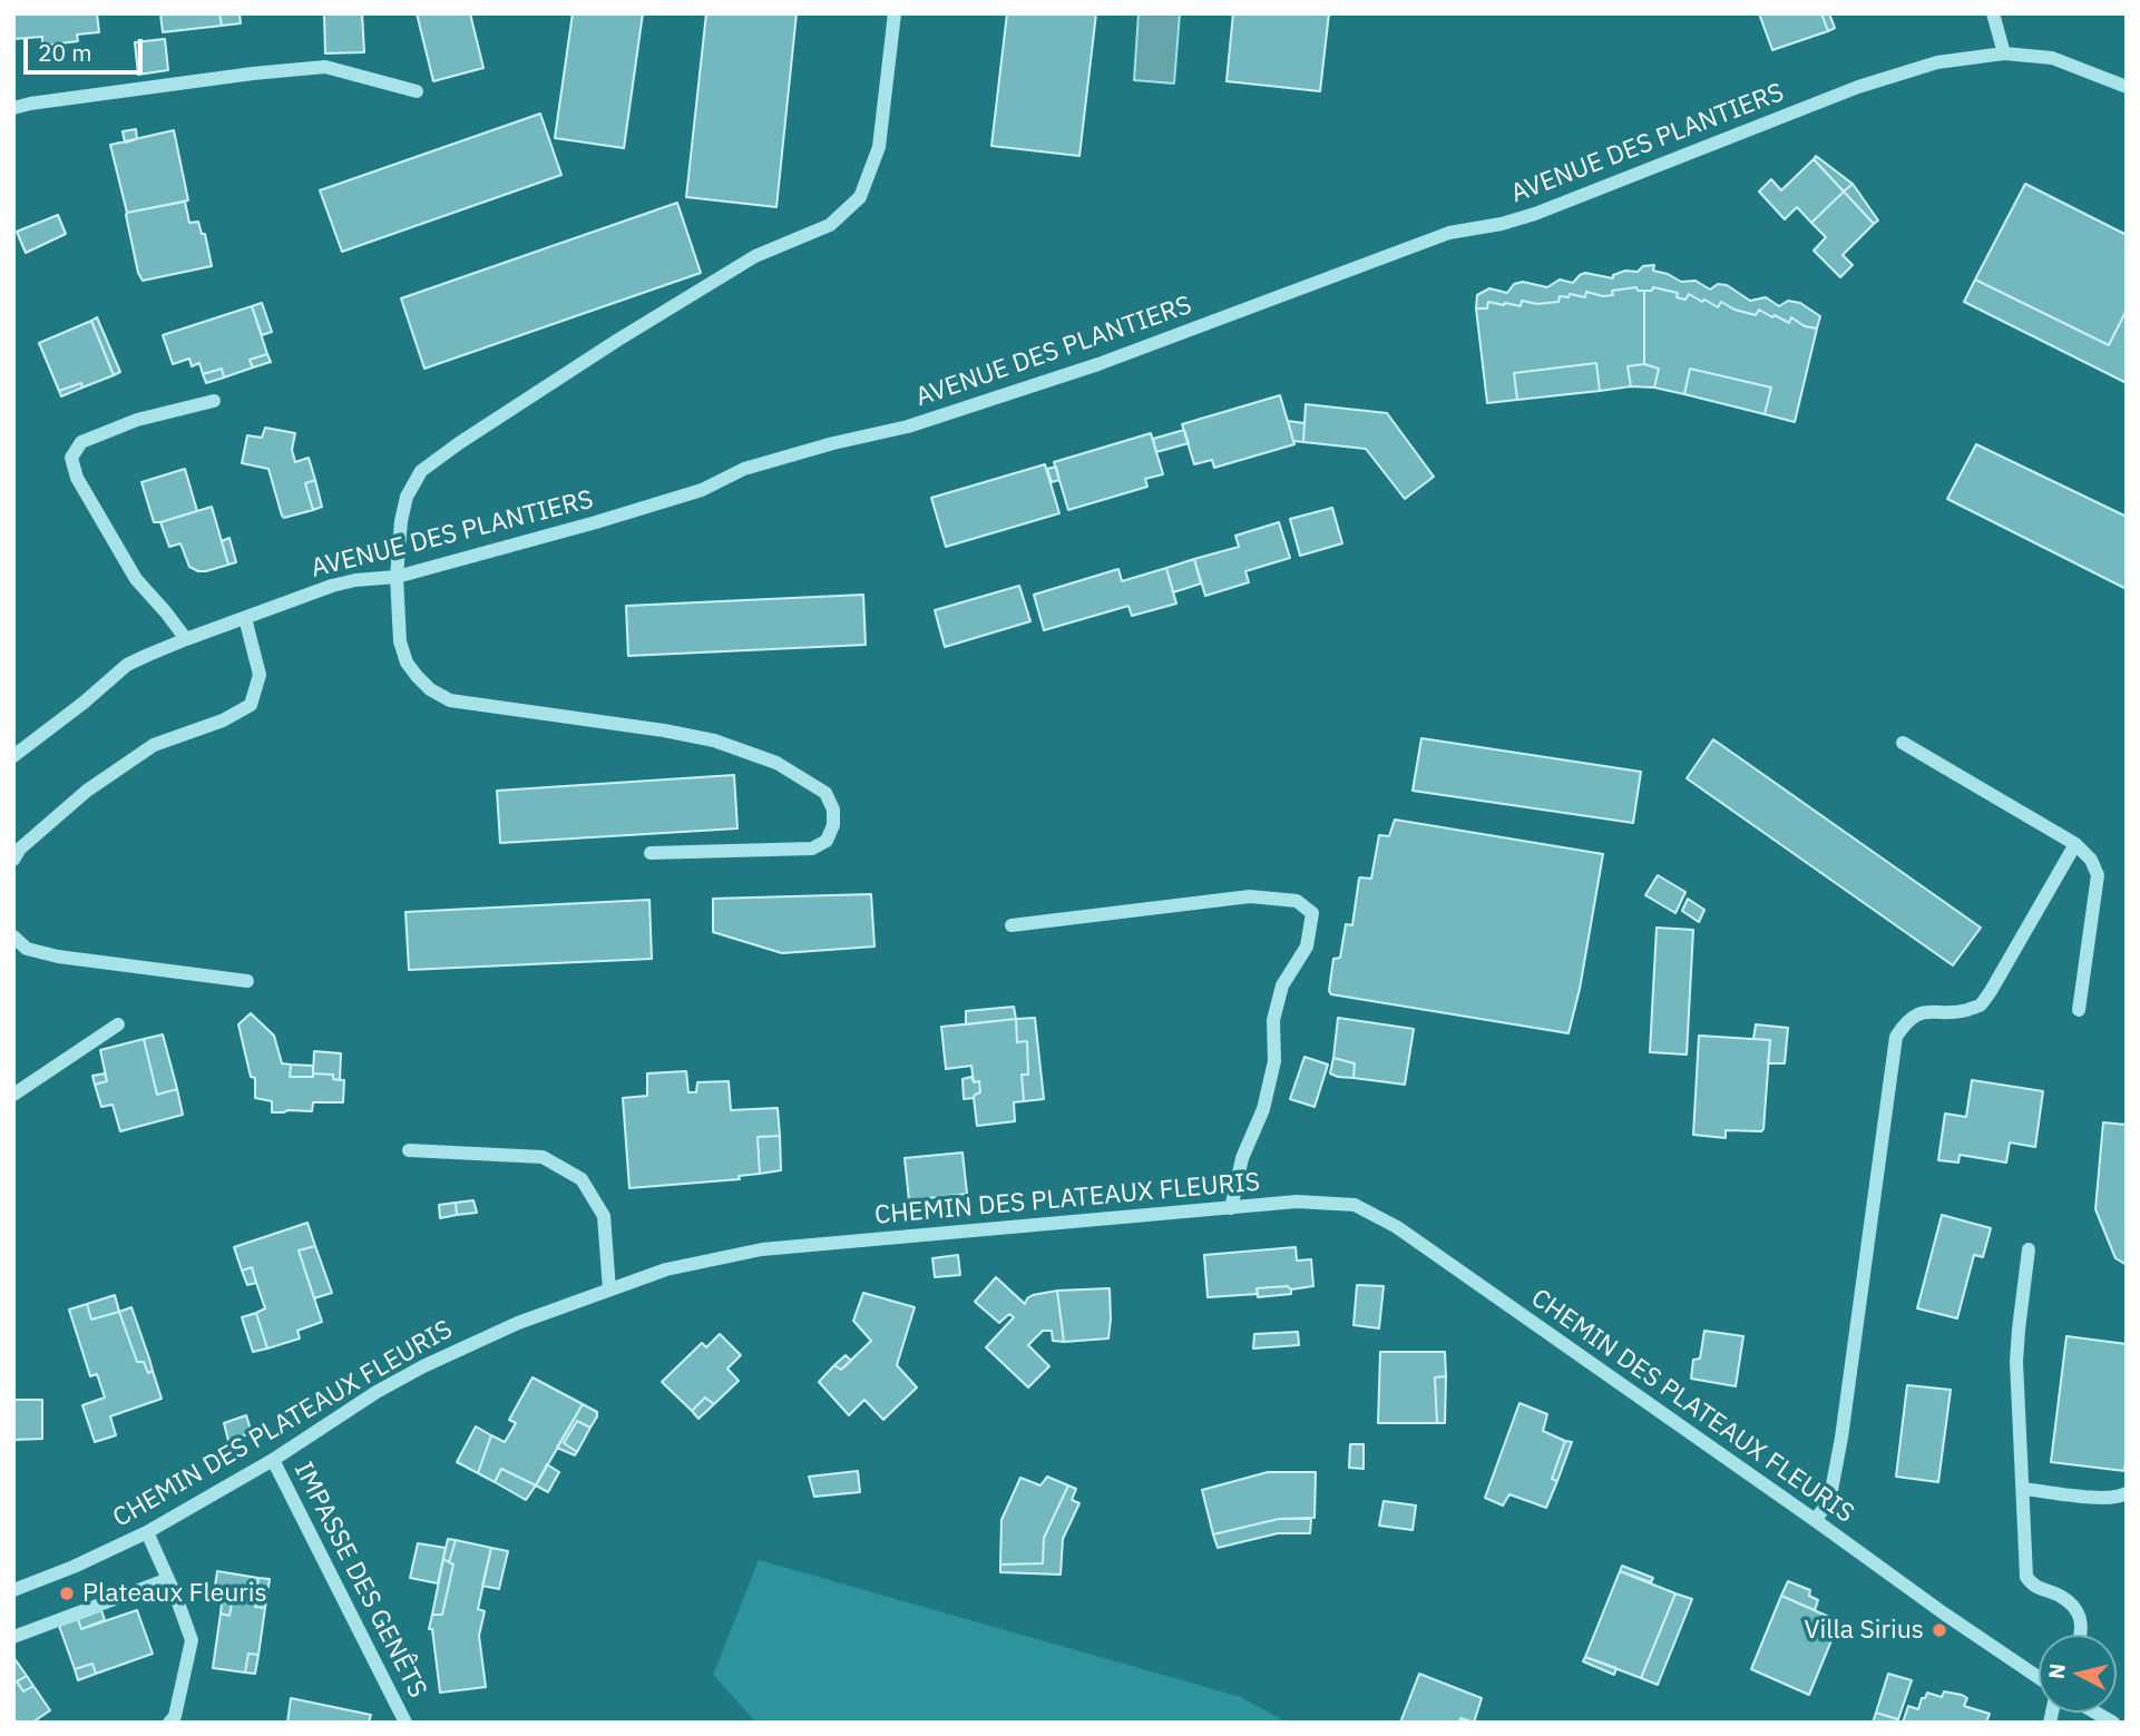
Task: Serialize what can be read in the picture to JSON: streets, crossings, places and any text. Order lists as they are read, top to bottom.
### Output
{
  "streets": {
    "street": ["AVENUE DES PLANTIERS", "CHEMIN DES PLATEAUX FLEURIS", "IMPASSE DES GENÊTS"]
  },
  "crossings": [
    ["CHEMIN DES PLATEAUX FLEURIS", "IMPASSE DES GENÊTS"]
  ],
  "places": ["Plateaux Fleuris", "Villa Sirius"],
  "scale_bar": "20 m",
  "north": "left"
}
